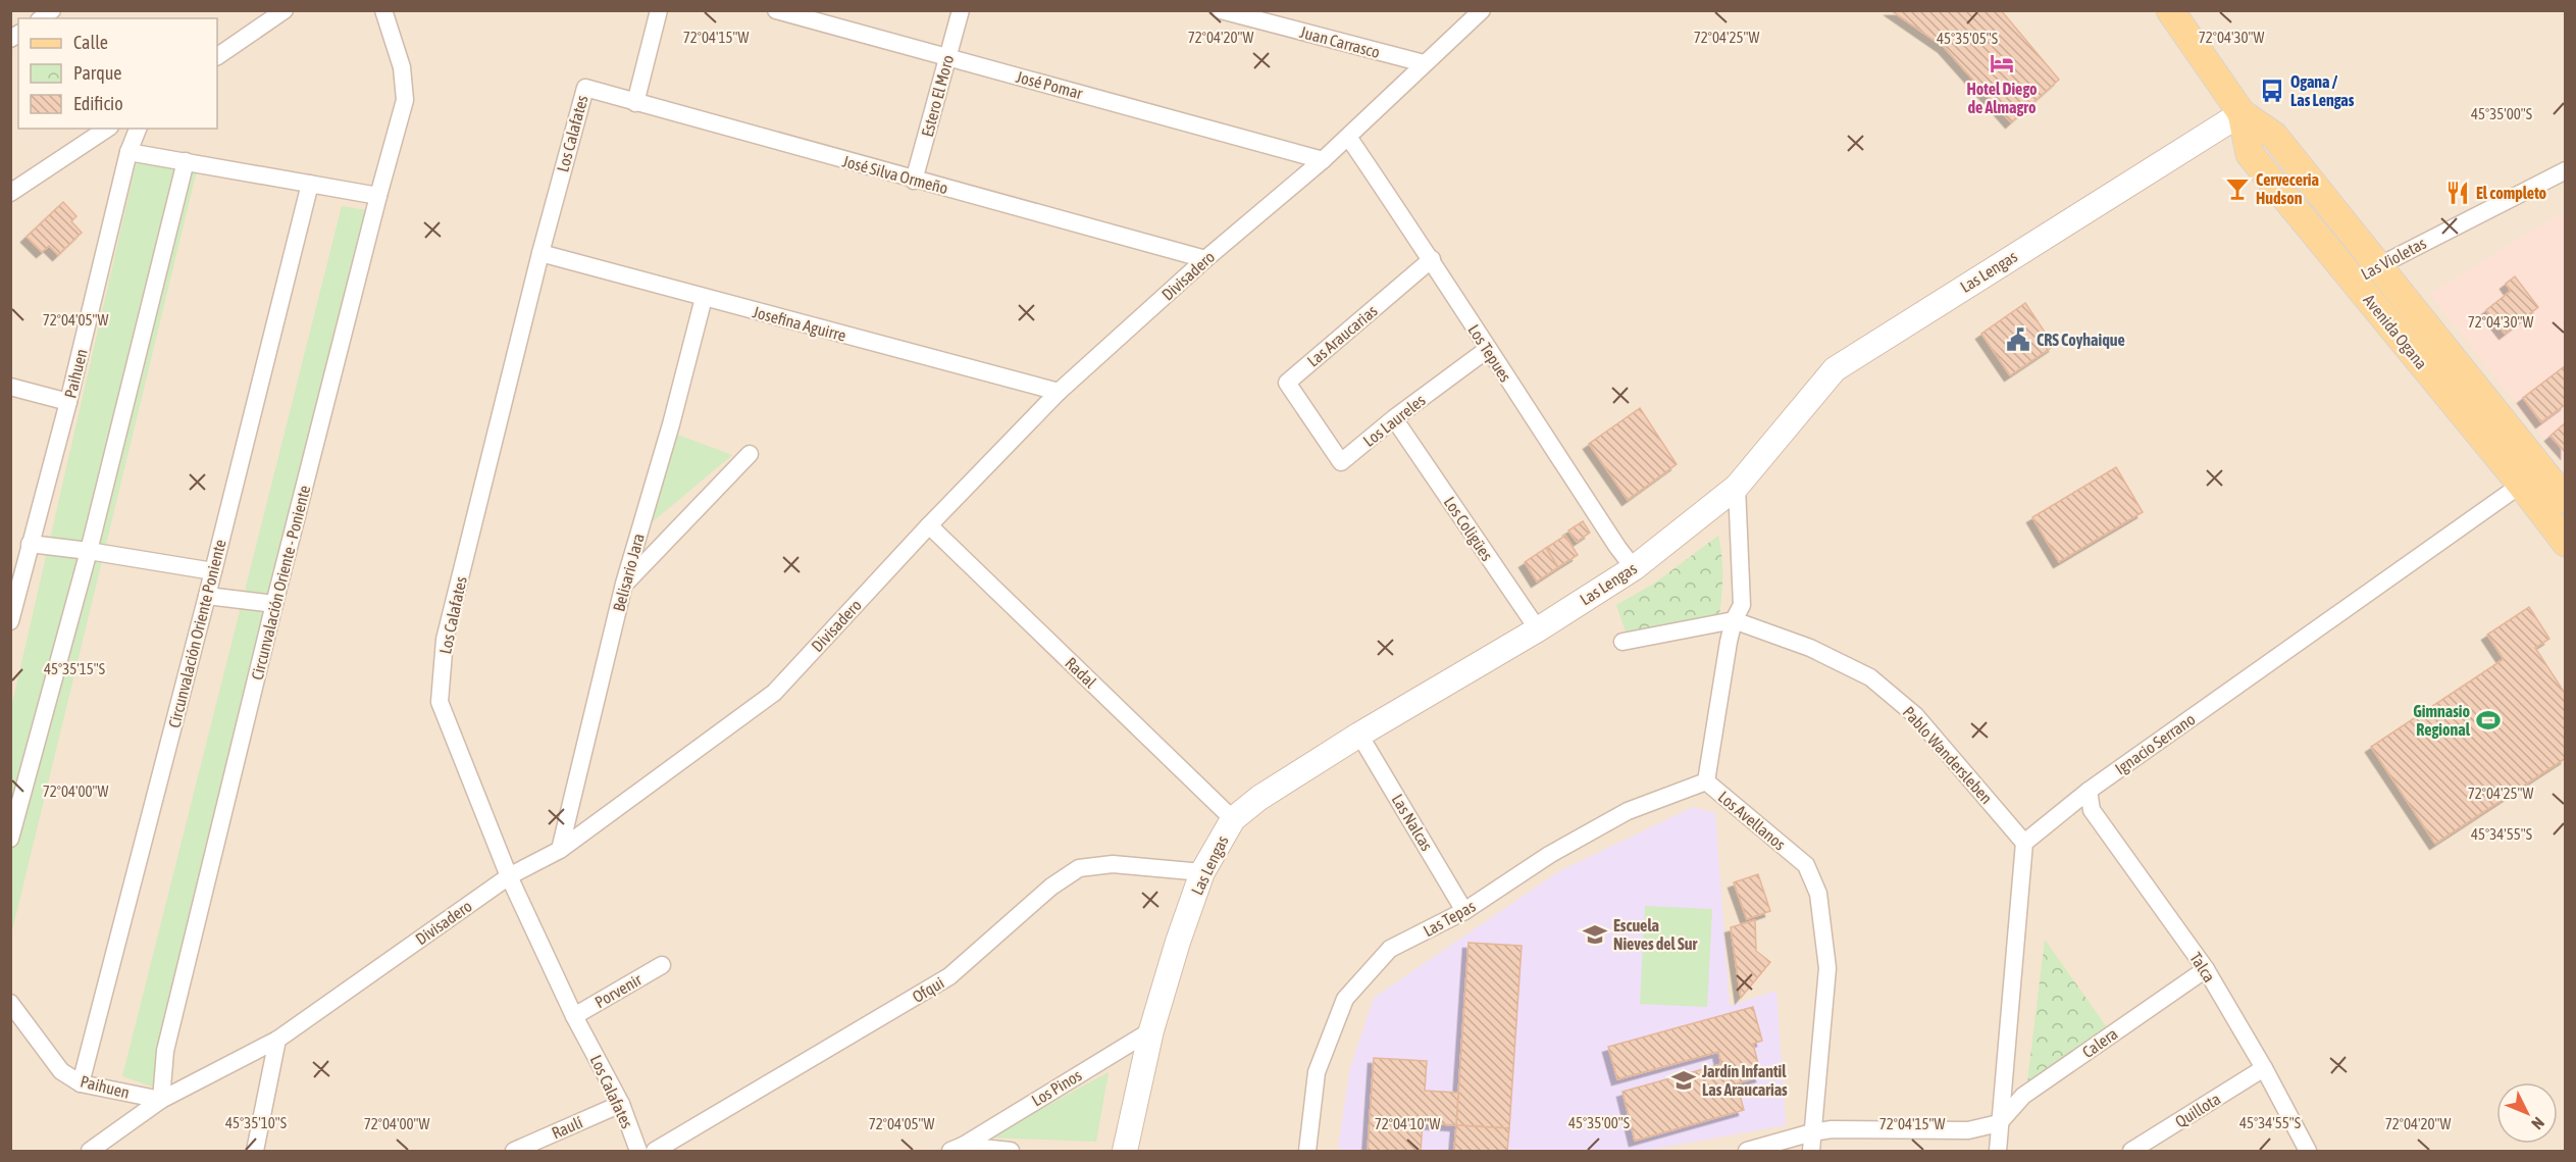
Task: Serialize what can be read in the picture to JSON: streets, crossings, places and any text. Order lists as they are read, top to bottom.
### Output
{
  "streets": {
    "main road": ["Avenida Ogana"],
    "street": [
      "Juan Carrasco",
      "José Pomar",
      "Estero El Moro",
      "Los Calafates",
      "José Silva Ormeño",
      "Las Violetas",
      "Las Lengas",
      "Divisadero",
      "Josefina Aguirre",
      "Las Araucarias",
      "Los Tepues",
      "Paihuen",
      "Los Laureles",
      "Los Coligües",
      "Belisario Jara",
      "Circunvalación Oriente - Poniente",
      "Circunvalación Oriente Poniente",
      "Radal",
      "Ignacio Serrano",
      "Pablo Wandersleben",
      "Los Avellanos",
      "Las Nalcas",
      "Las Tepas",
      "Talca",
      "Ofqui",
      "Porvenir",
      "Calera",
      "Los Pinos",
      "Quillota",
      "Raulí"
    ]
  },
  "crossings": [
    ["Juan Carrasco", "Divisadero"],
    ["José Pomar", "Estero El Moro"],
    ["José Pomar", "Divisadero"],
    ["Estero El Moro", "José Silva Ormeño"],
    ["Los Calafates", "José Silva Ormeño"],
    ["Los Calafates", "Divisadero"],
    ["Los Calafates", "Josefina Aguirre"],
    ["Los Calafates", "Porvenir"],
    ["Los Calafates", "Raulí"],
    ["José Silva Ormeño", "Divisadero"],
    ["Las Violetas", "Avenida Ogana"],
    ["Las Lengas", "Avenida Ogana"],
    ["Las Lengas", "Los Tepues"],
    ["Las Lengas", "Los Coligües"],
    ["Las Lengas", "Radal"],
    ["Las Lengas", "Los Avellanos"],
    ["Las Lengas", "Las Nalcas"],
    ["Las Lengas", "Ofqui"],
    ["Las Lengas", "Los Pinos"],
    ["Divisadero", "Josefina Aguirre"],
    ["Divisadero", "Los Tepues"],
    ["Divisadero", "Belisario Jara"],
    ["Divisadero", "Radal"],
    ["Josefina Aguirre", "Belisario Jara"],
    ["Avenida Ogana", "Ignacio Serrano"],
    ["Las Araucarias", "Los Tepues"],
    ["Las Araucarias", "Los Laureles"],
    ["Los Tepues", "Los Laureles"],
    ["Paihuen", "Circunvalación Oriente - Poniente"],
    ["Paihuen", "Circunvalación Oriente Poniente"],
    ["Ignacio Serrano", "Pablo Wandersleben"],
    ["Ignacio Serrano", "Talca"],
    ["Pablo Wandersleben", "Los Avellanos"],
    ["Los Avellanos", "Las Tepas"],
    ["Las Nalcas", "Las Tepas"],
    ["Talca", "Calera"],
    ["Talca", "Quillota"]
  ],
  "places": {
    "hotel": ["Hotel Diego de Almagro"],
    "bus stop": ["Ogana / Las Lengas"],
    "bar": ["Cerveceria Hudson"],
    "restaurant": ["El completo"],
    "public building": ["CRS Coyhaique"],
    "sports": ["Gimnasio Regional"],
    "school or university": ["Escuela Nieves del Sur", "Jardín Infantil Las Araucarias"]
  },
  "legend": ["Calle", "Parque", "Edificio"],
  "north": "bottom right",
  "coordinates": [
    "72°04'20\"W",
    "72°04'30\"W",
    "72°04'15\"W",
    "72°04'25\"W",
    "45°35'05\"S",
    "45°35'00\"S",
    "72°04'05\"W",
    "45°35'15\"S",
    "72°04'00\"W",
    "45°34'55\"S",
    "45°35'10\"S",
    "72°04'10\"W"
  ]
}
